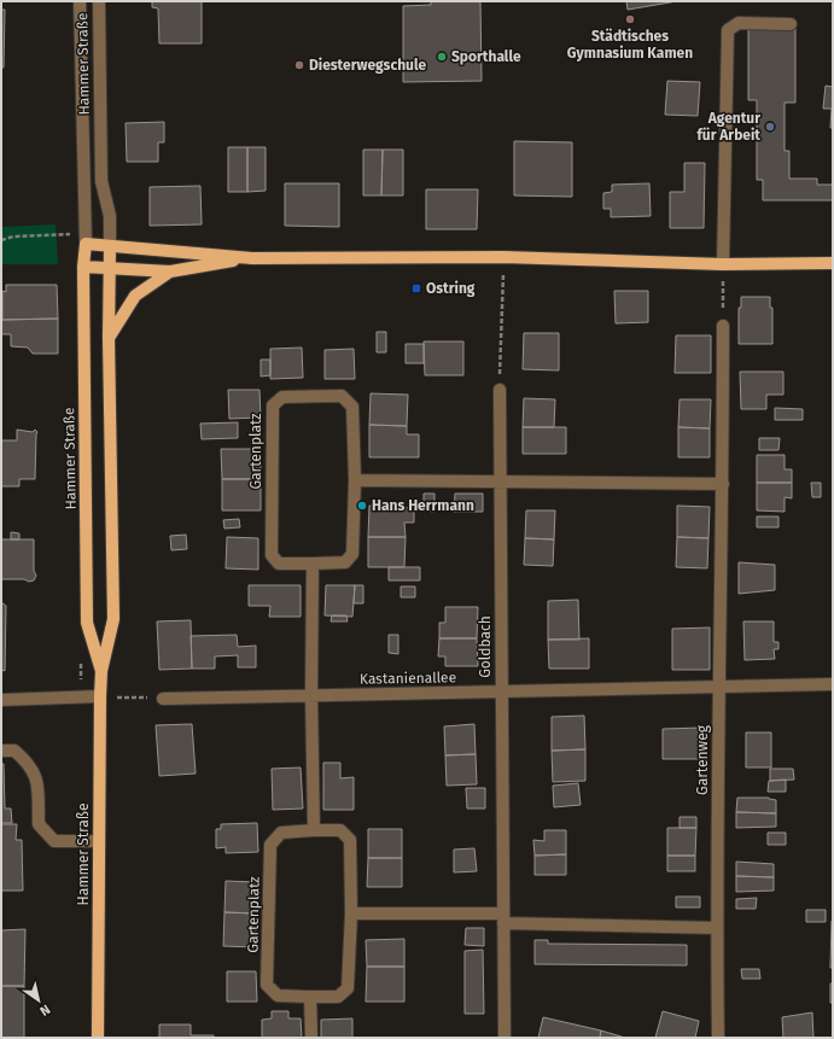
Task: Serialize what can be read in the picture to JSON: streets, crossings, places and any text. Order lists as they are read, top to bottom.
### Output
{
  "streets": {
    "main road": ["Hammer Straße"],
    "street": [
      "Gartenplatz",
      "Goldbach",
      "Kastanienallee",
      "Gartenweg"
    ]
  },
  "crossings": [
    ["Goldbach", "Kastanienallee"],
    ["Kastanienallee", "Gartenweg"]
  ],
  "places": {
    "other": [
      "Städtisches Gymnasium Kamen",
      "Sporthalle",
      "Diesterwegschule",
      "Agentur für Arbeit",
      "Hans Herrmann"
    ],
    "transit": ["Ostring"]
  },
  "north": "bottom right"
}
